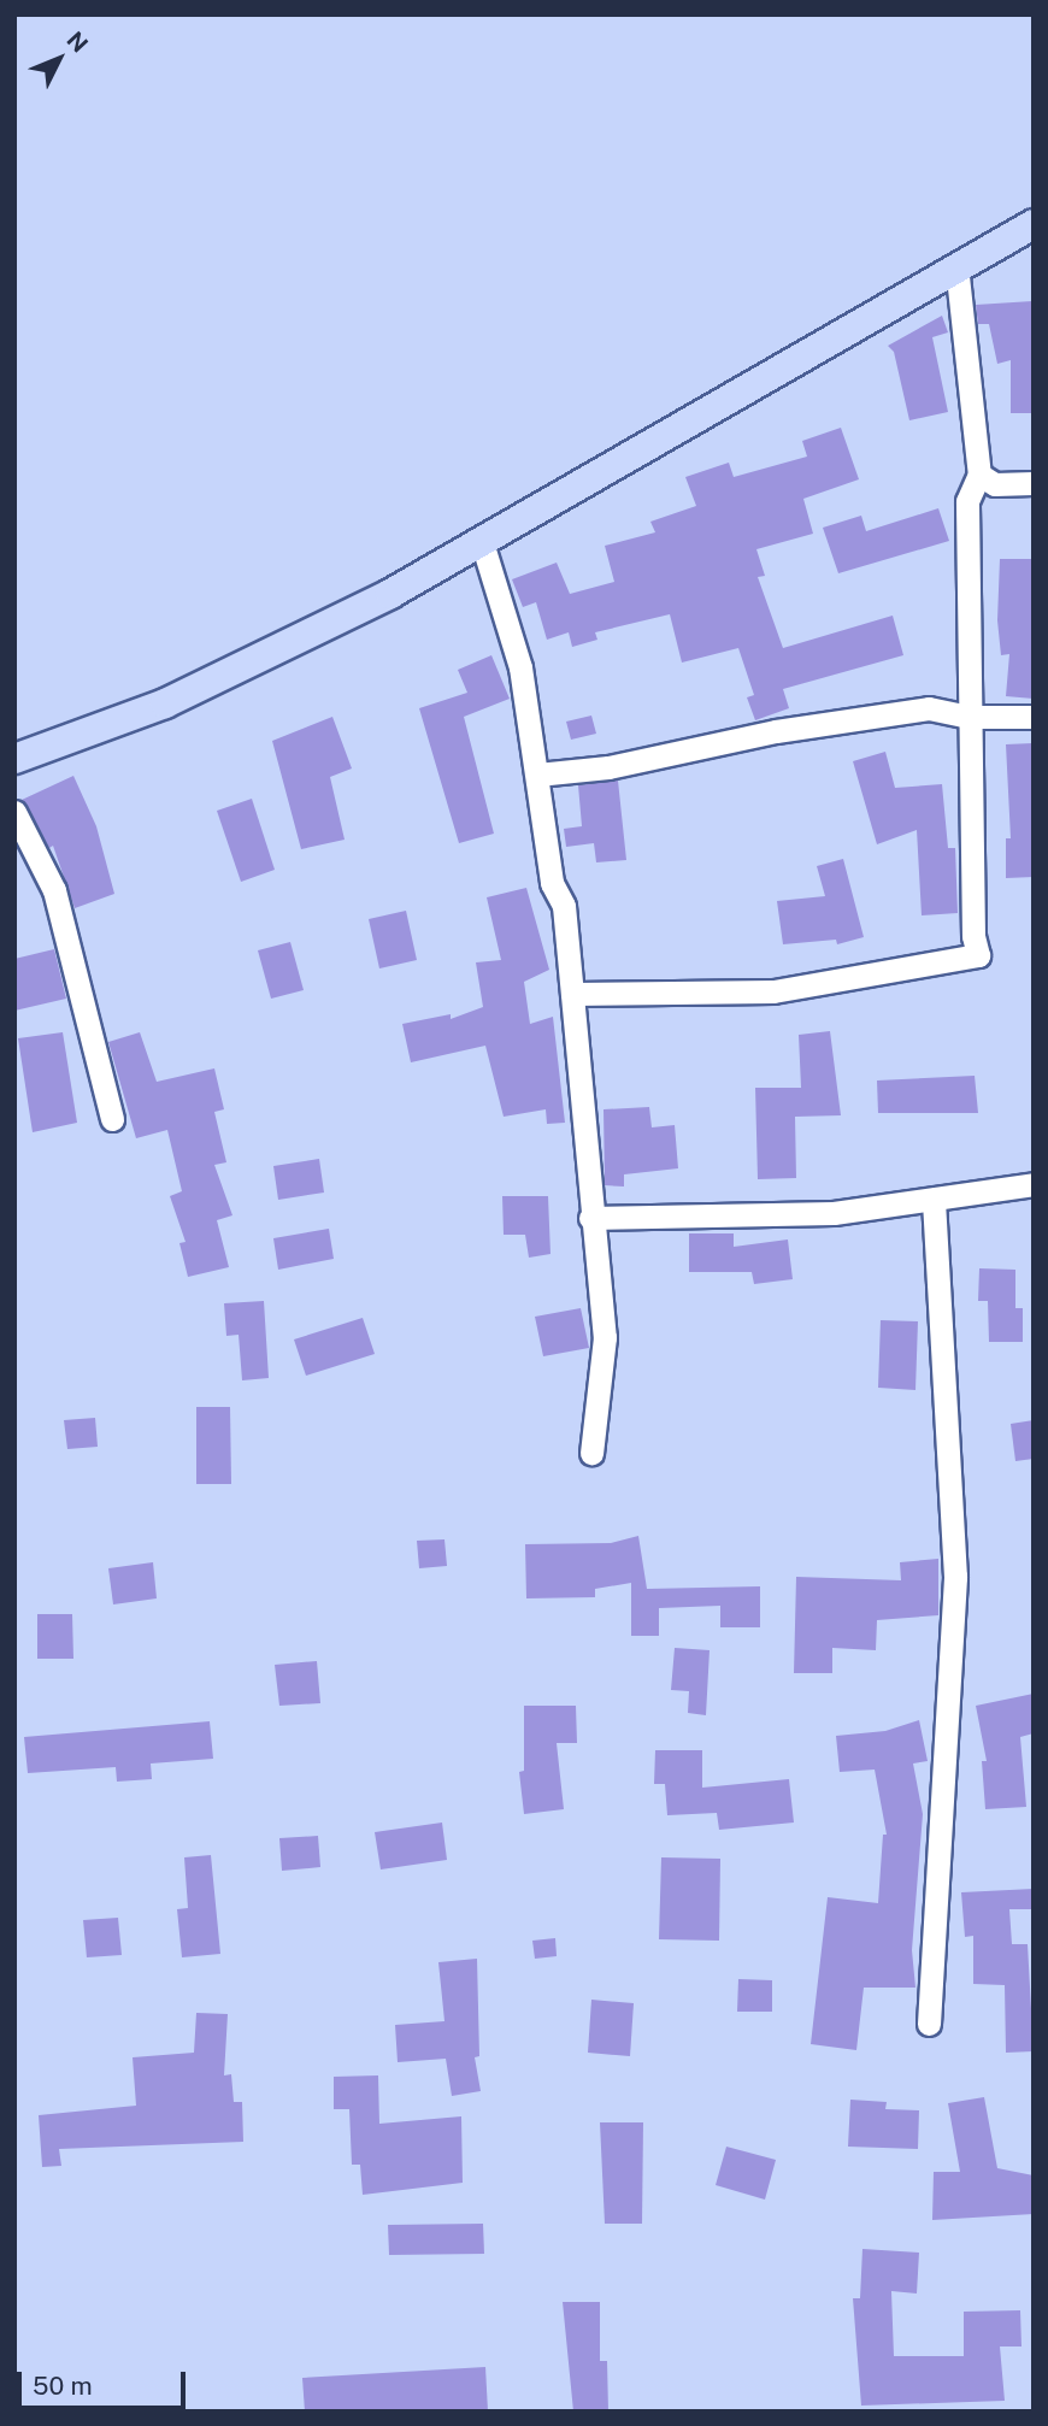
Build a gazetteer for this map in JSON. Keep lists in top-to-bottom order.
{
  "scale_bar": "50 m",
  "north": "top right"
}
